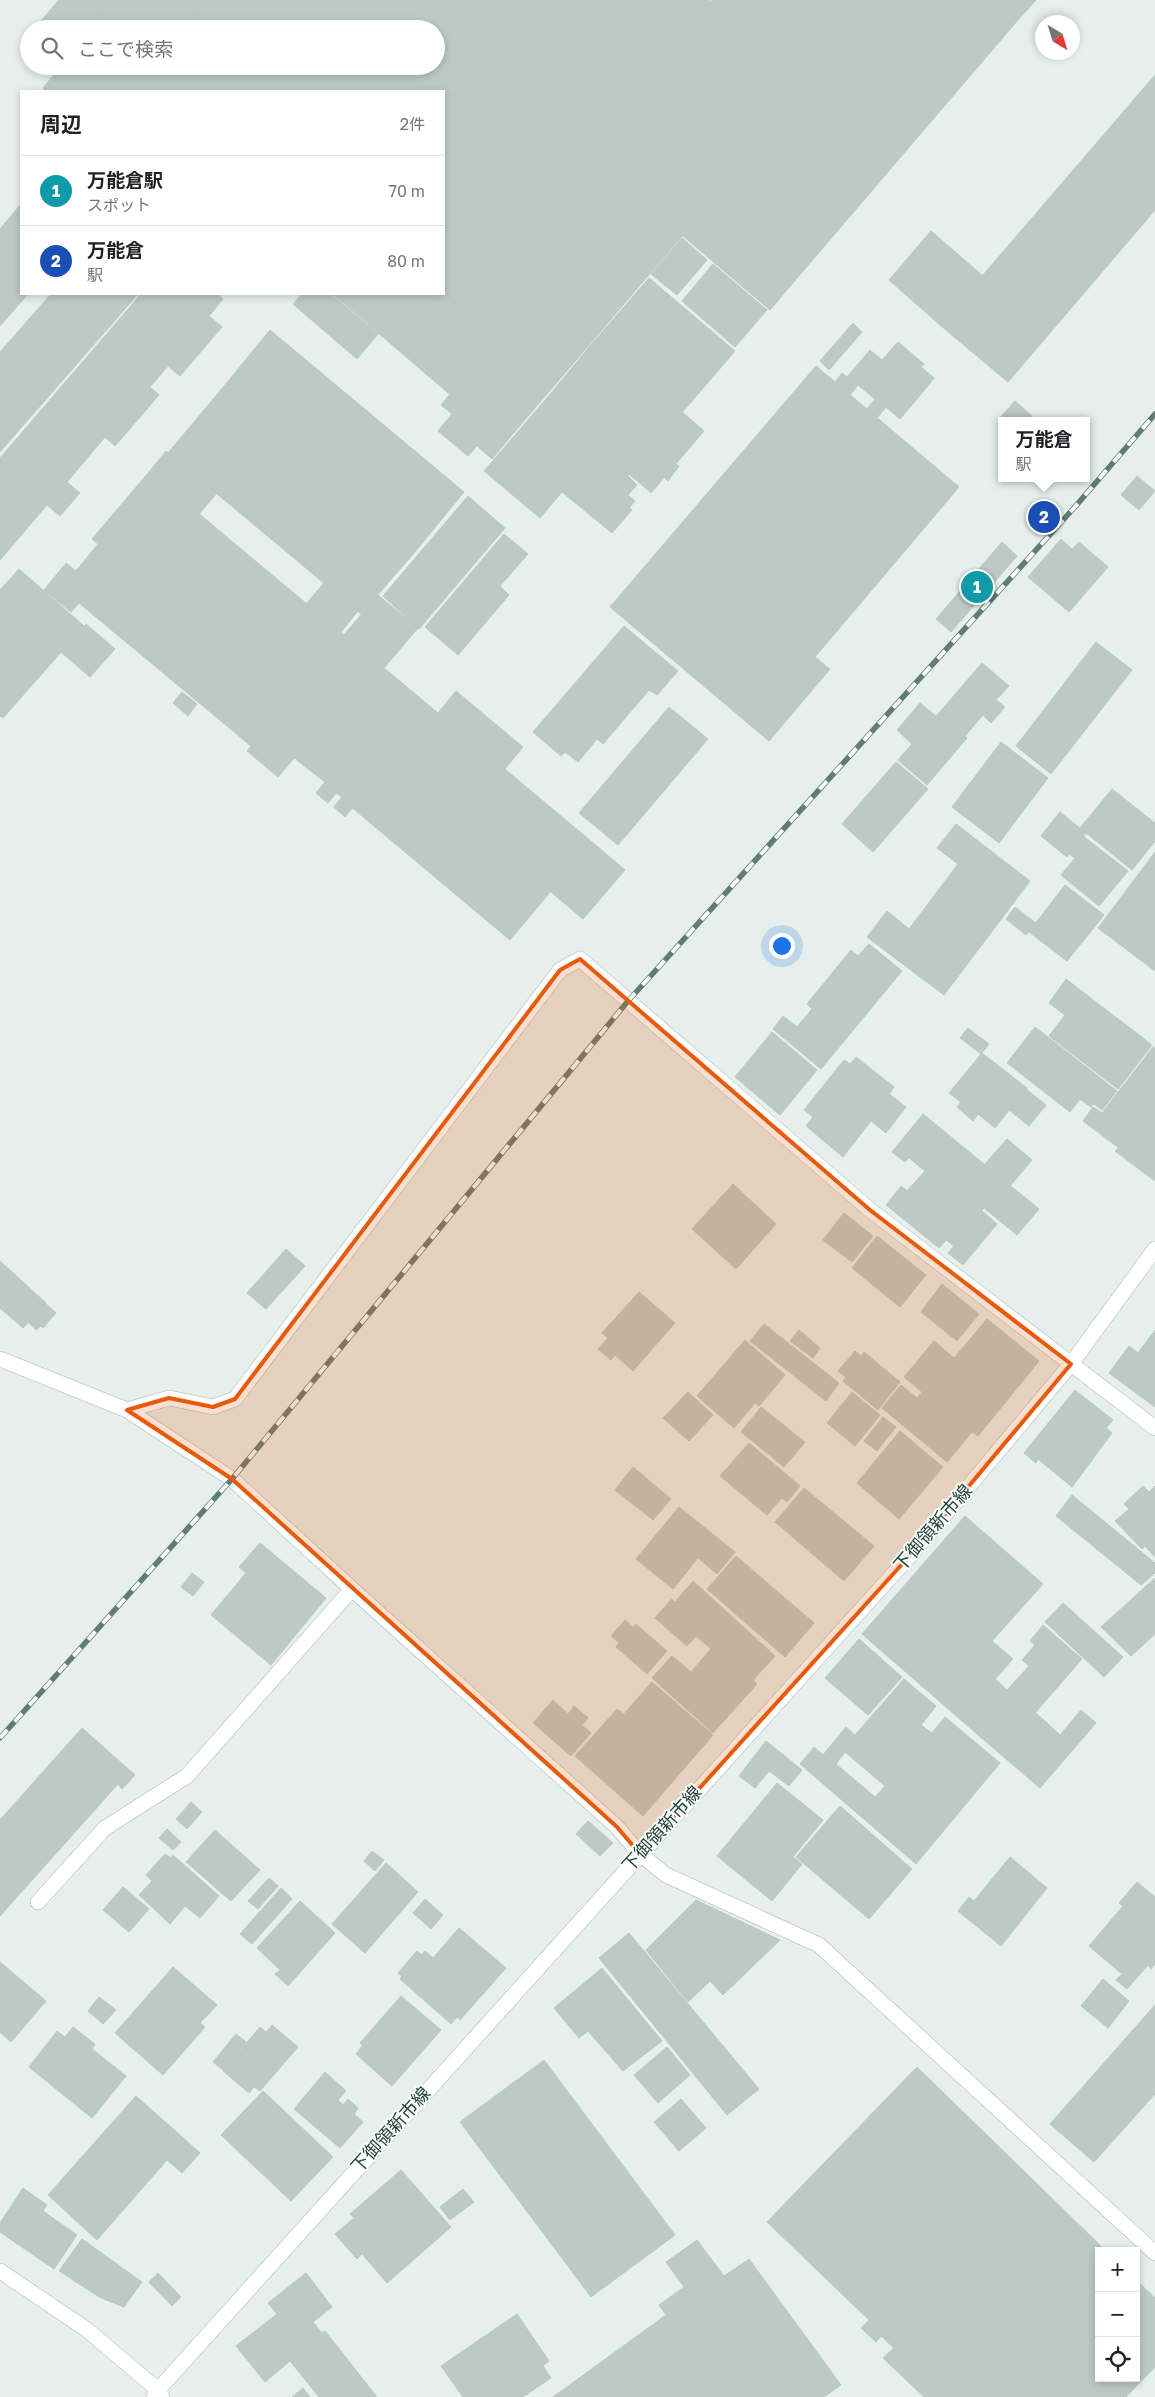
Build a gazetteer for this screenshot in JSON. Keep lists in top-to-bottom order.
{
  "streets": {
    "street": ["下御領新市線"]
  },
  "north": "bottom right",
  "page": {
    "search": "ここで検索",
    "heading": ["周辺", "2件"],
    "list": [
      {
        "mark": "1",
        "name": "万能倉駅",
        "note": "スポット",
        "value": "70 m"
      },
      {
        "mark": "2",
        "name": "万能倉",
        "note": "駅",
        "value": "80 m"
      }
    ],
    "popup": ["万能倉", "駅"],
    "pins": ["2", "1"],
    "map_buttons": ["+", "−"]
  }
}
